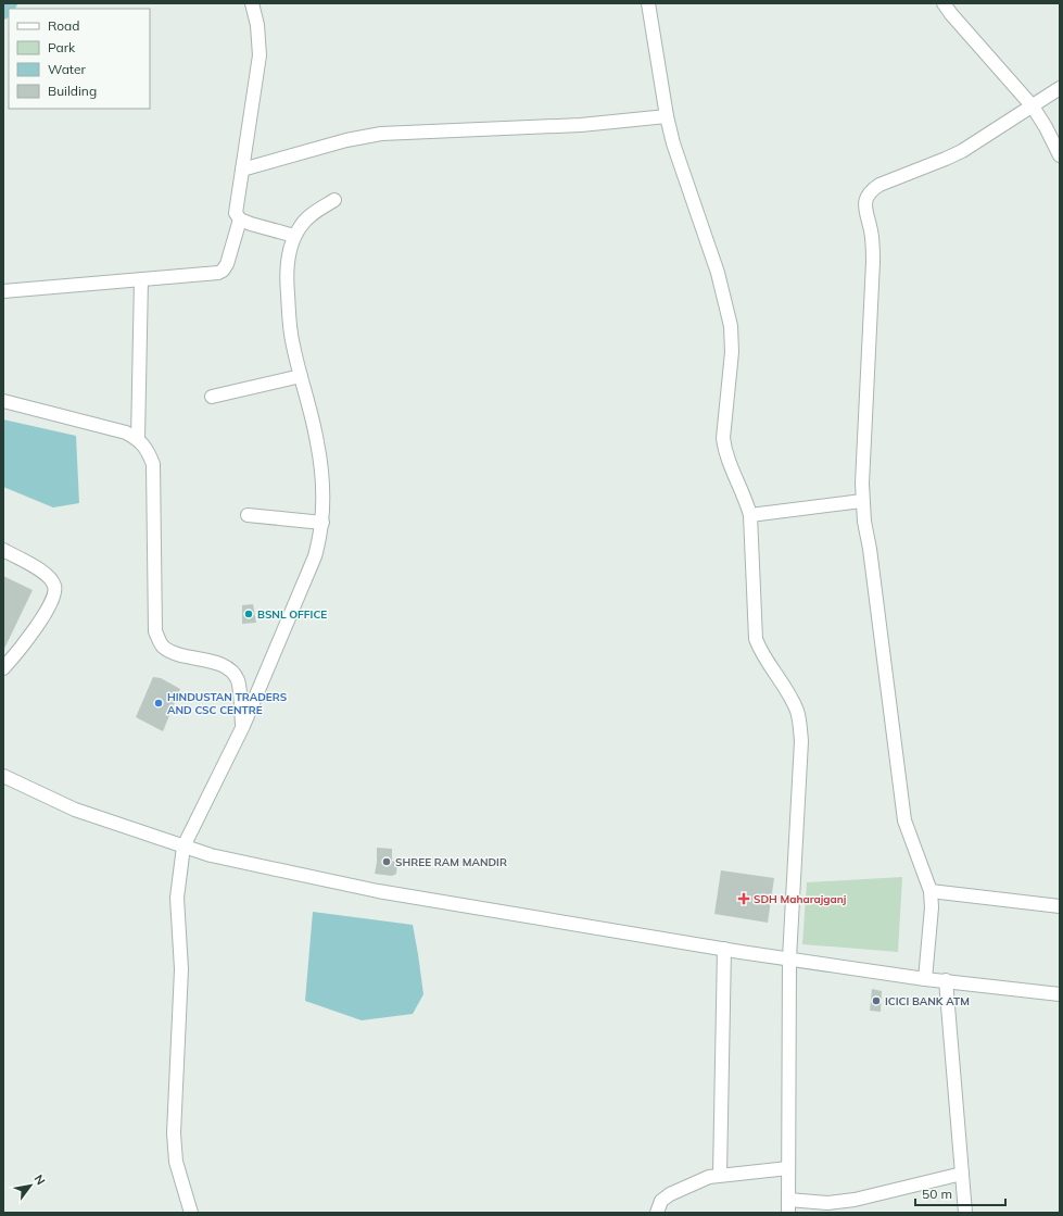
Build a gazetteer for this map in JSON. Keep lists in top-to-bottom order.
{
  "places": {
    "other": [
      "BSNL OFFICE",
      "HINDUSTAN TRADERS AND CSC CENTRE",
      "SHREE RAM MANDIR",
      "ICICI BANK ATM"
    ],
    "health": ["SDH Maharajganj"]
  },
  "legend": [
    "Road",
    "Park",
    "Water",
    "Building"
  ],
  "scale_bar": "50 m",
  "north": "top right"
}
